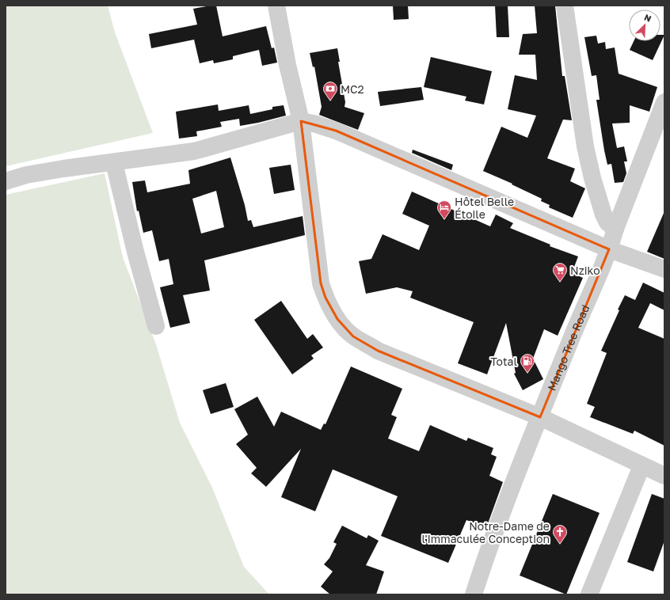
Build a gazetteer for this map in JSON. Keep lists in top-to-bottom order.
{
  "streets": {
    "street": ["Mango Tree Road"]
  },
  "places": {
    "bank": ["MC2"],
    "hotel": ["Hôtel Belle Étoile"],
    "supermarket": ["Nziko"],
    "fuel station": ["Total"],
    "church": ["Notre-Dame de l'Immaculée Conception"]
  },
  "north": "top right"
}
